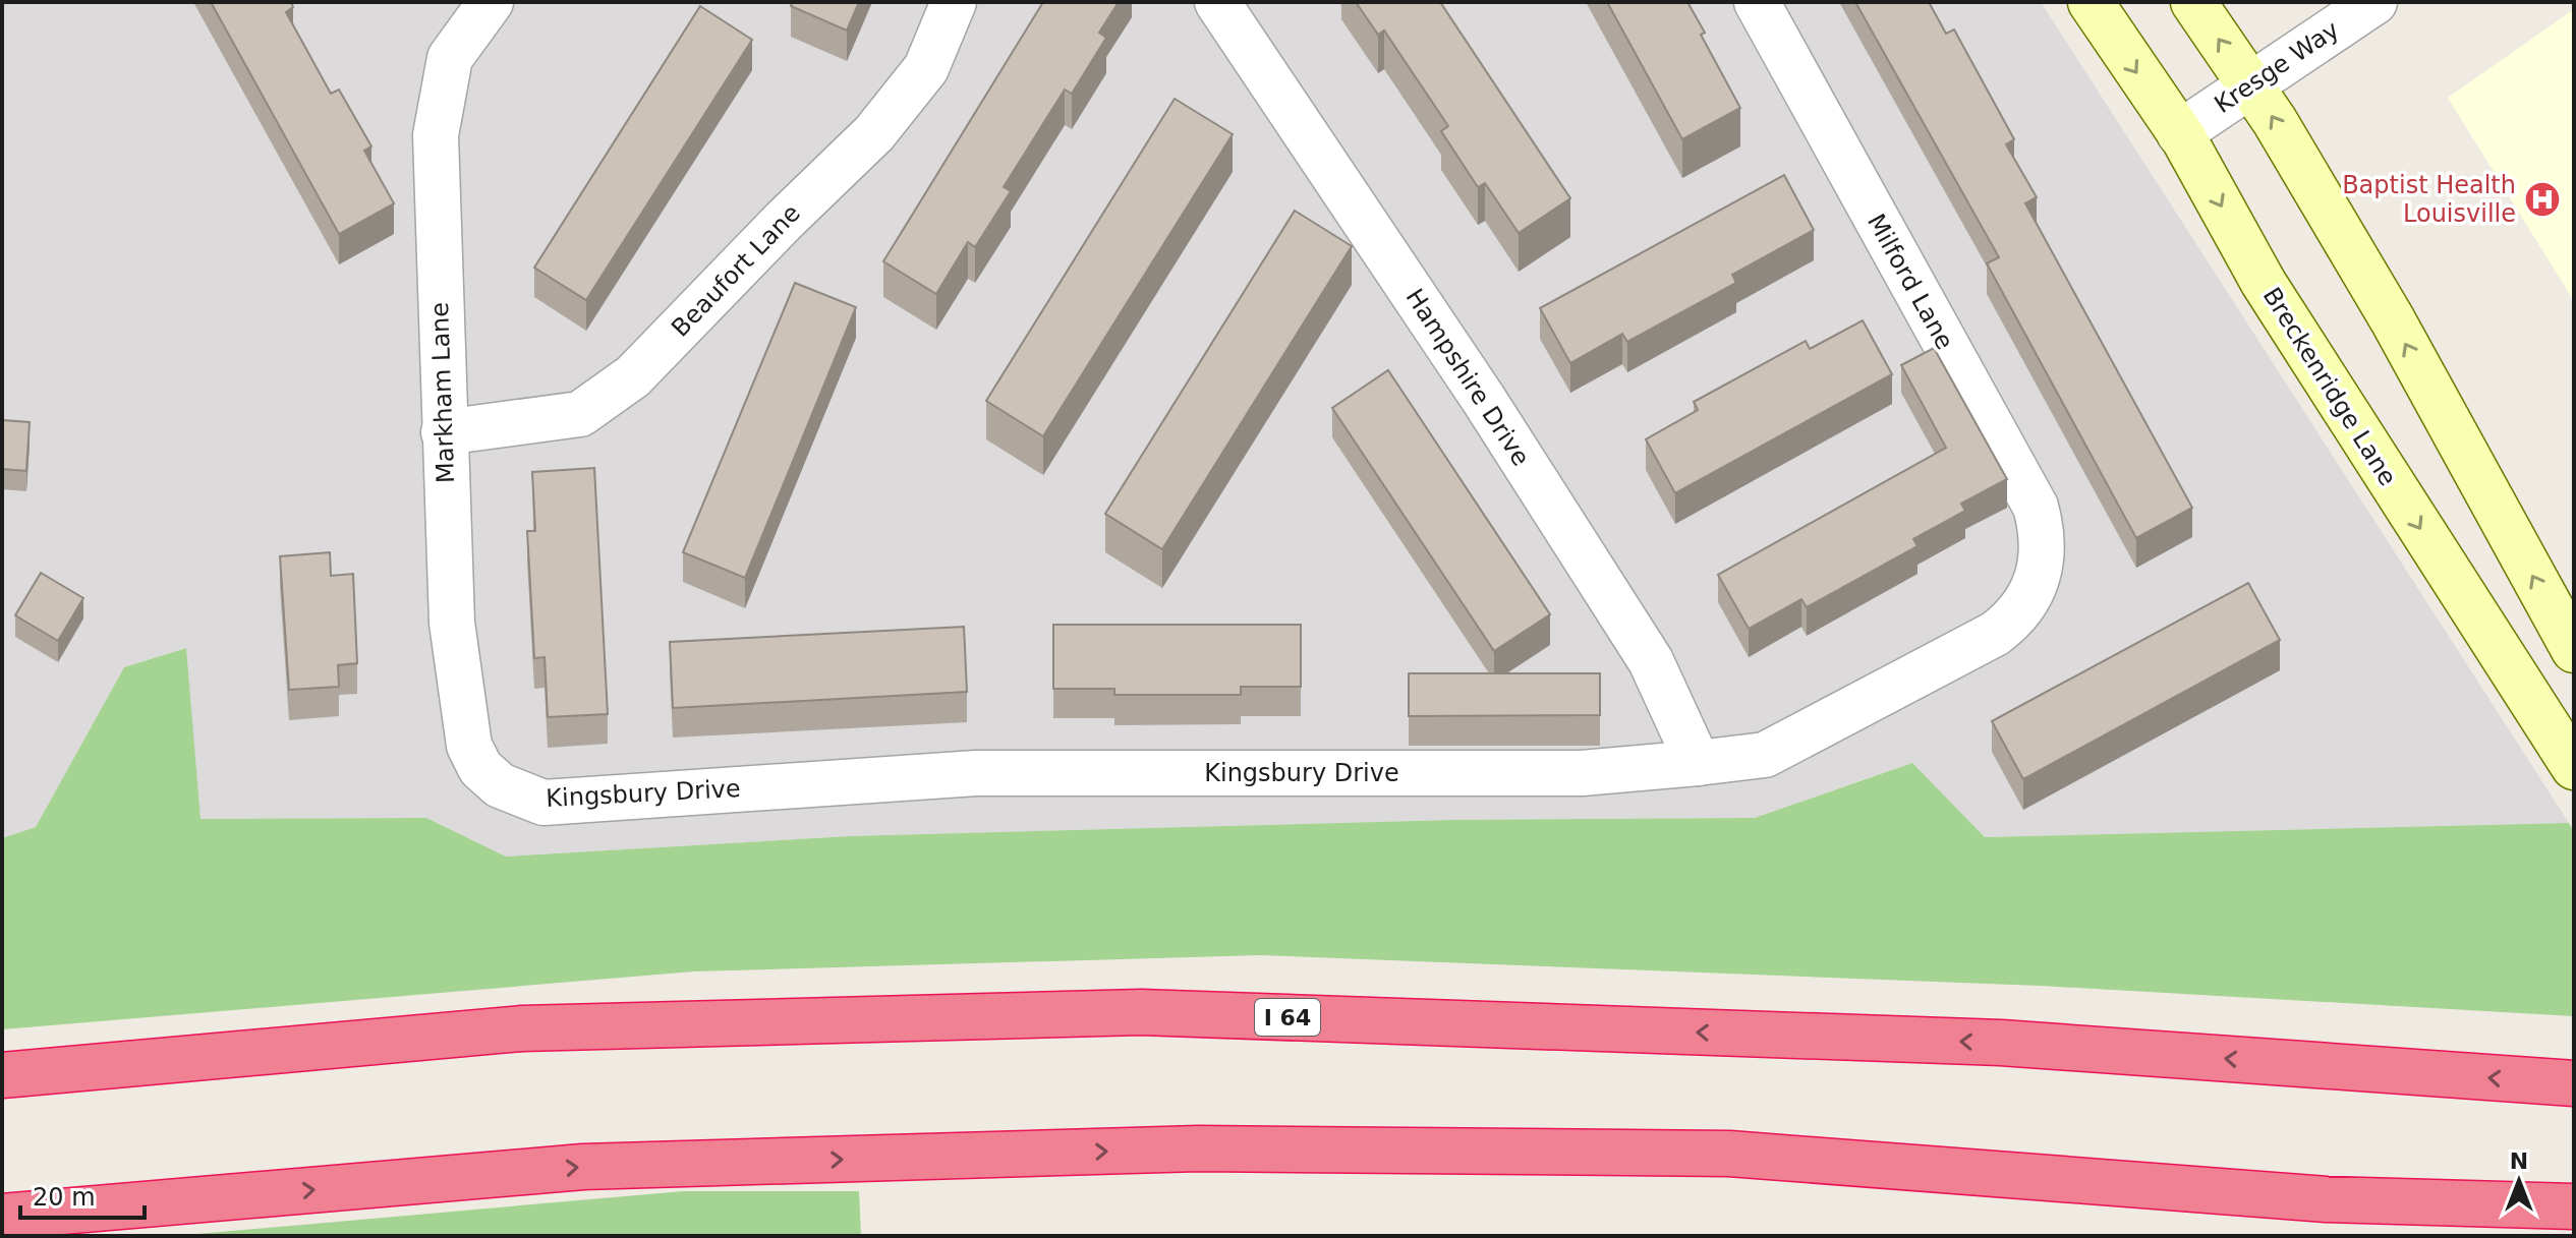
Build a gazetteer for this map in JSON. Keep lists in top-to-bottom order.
{
  "streets": {
    "highway": ["I 64"],
    "main road": ["Breckenridge Lane"],
    "street": [
      "Kresge Way",
      "Beaufort Lane",
      "Milford Lane",
      "Hampshire Drive",
      "Markham Lane",
      "Kingsbury Drive"
    ]
  },
  "crossings": [
    ["Kresge Way", "Breckenridge Lane"],
    ["Beaufort Lane", "Markham Lane"],
    ["Milford Lane", "Kingsbury Drive"],
    ["Hampshire Drive", "Kingsbury Drive"],
    ["Markham Lane", "Kingsbury Drive"]
  ],
  "places": {
    "hospital": ["Baptist Health Louisville"]
  },
  "scale_bar": "20 m",
  "north": "top"
}
